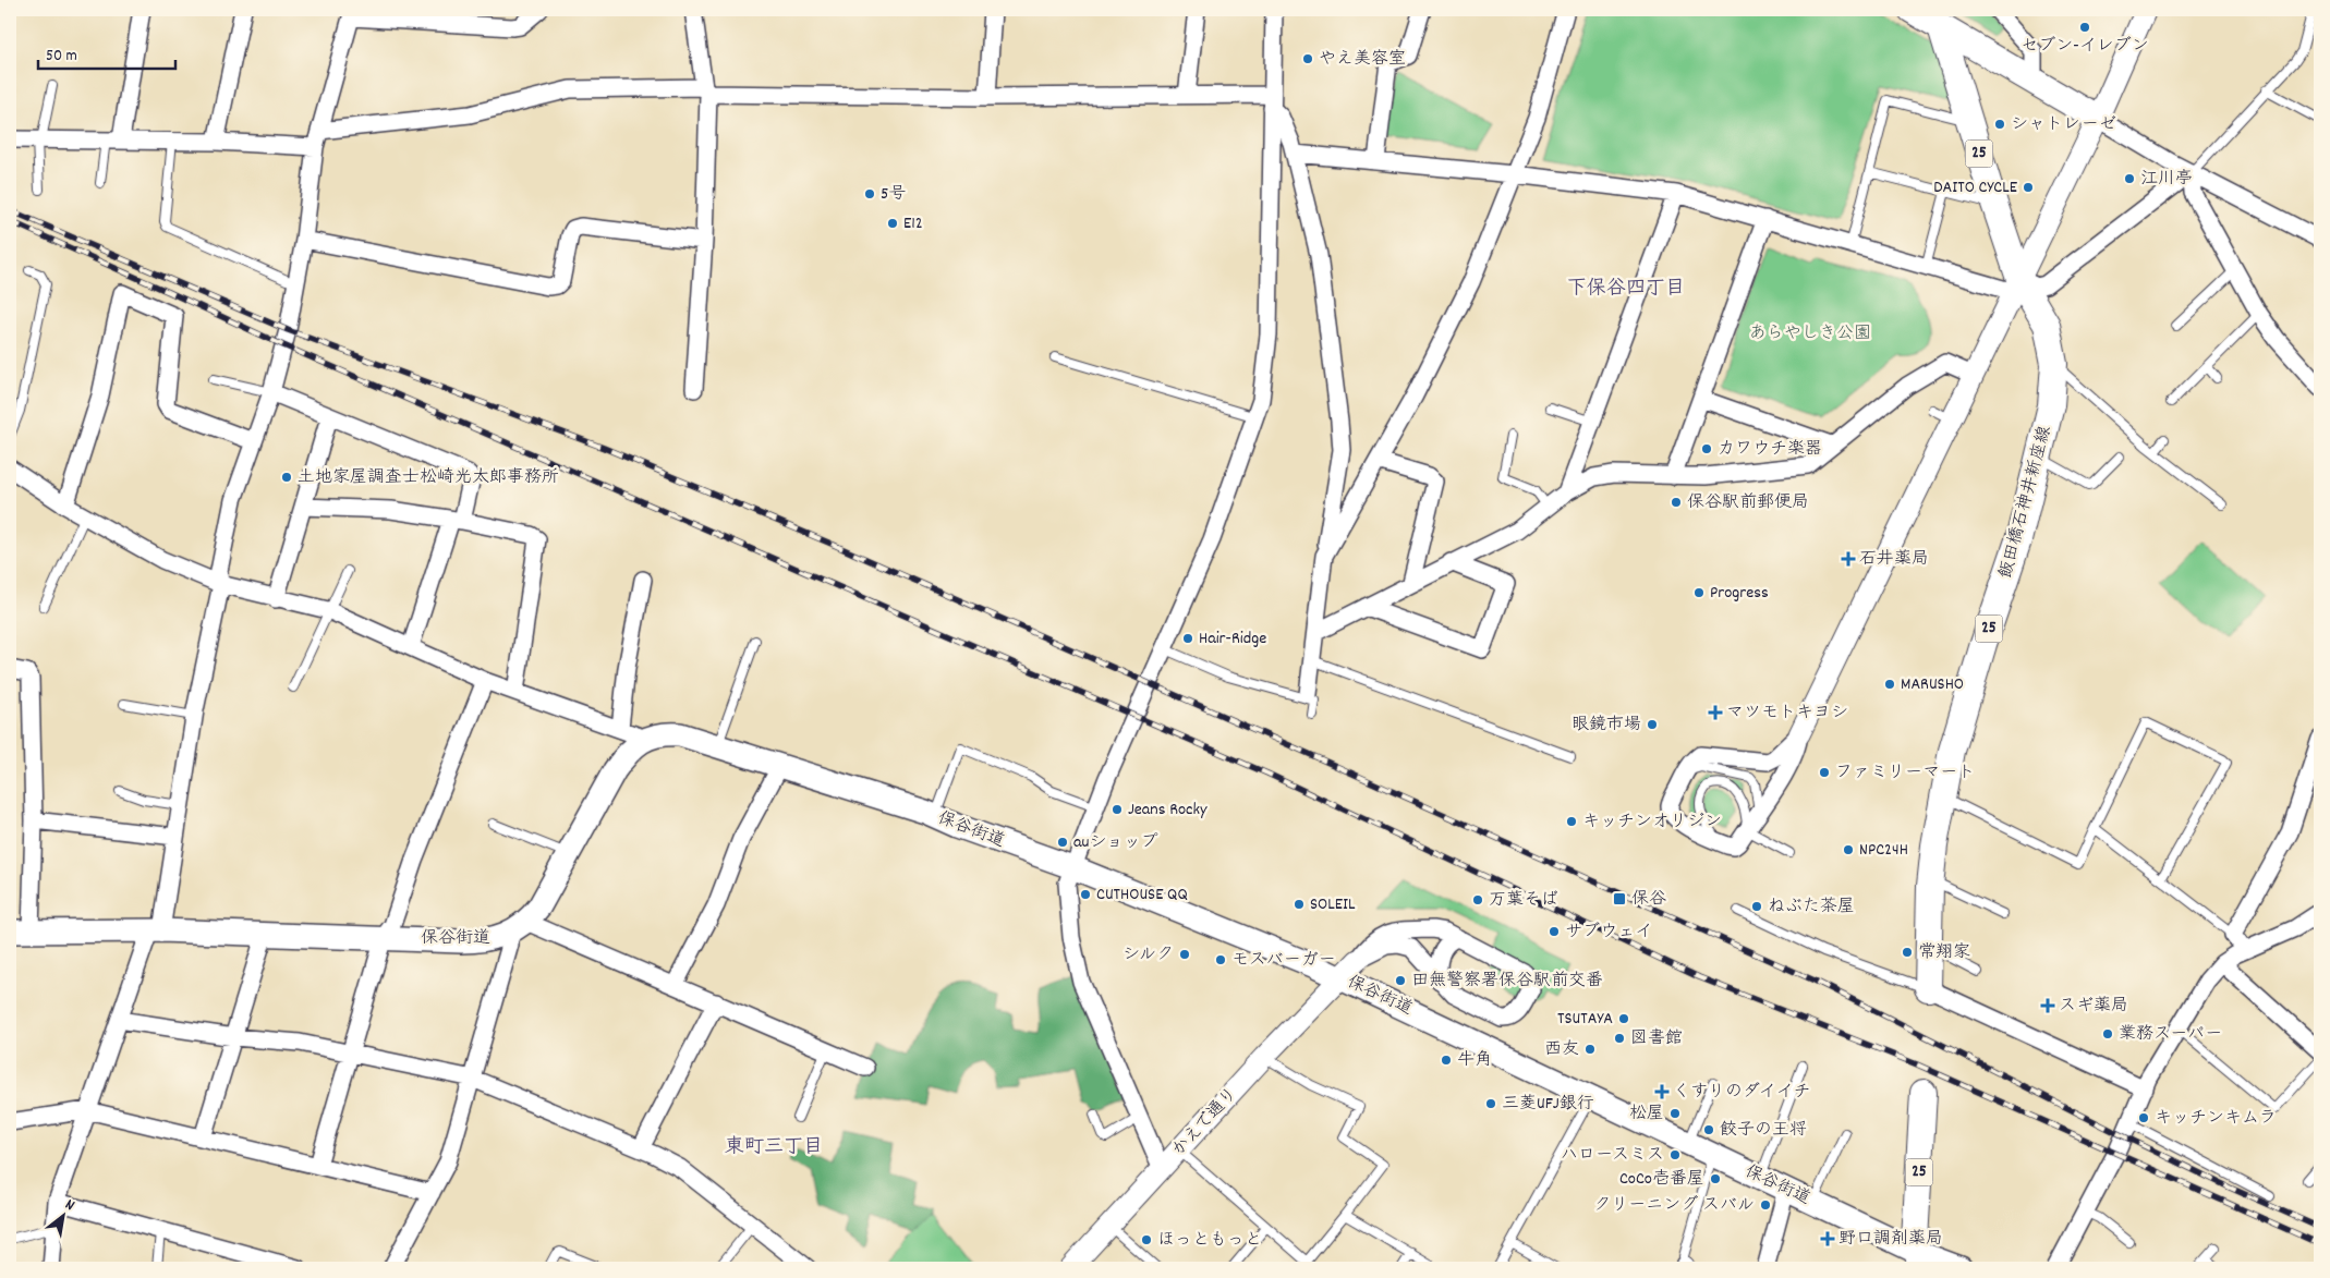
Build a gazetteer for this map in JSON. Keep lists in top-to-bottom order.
{
  "streets": {
    "main road": ["25", "飯田橋石神井新座線", "保谷街道"],
    "street": ["かえで通り"]
  },
  "crossings": [
    ["25", "保谷街道"],
    ["保谷街道", "かえで通り"]
  ],
  "districts": ["下保谷四丁目", "東町三丁目"],
  "parks": ["あらやしき公園"],
  "places": {
    "other": [
      "セブン-イレブン",
      "やえ美容室",
      "シャトレーゼ",
      "江川亭",
      "DAITO CYCLE",
      "5号",
      "E12",
      "カワウチ楽器",
      "土地家屋調査士松崎光太郎事務所",
      "保谷駅前郵便局",
      "Progress",
      "Hair-Ridge",
      "MARUSHO",
      "眼鏡市場",
      "ファミリーマート",
      "Jeans Rocky",
      "キッチンオリジン",
      "auショップ",
      "NPC24H",
      "CUTHOUSE QQ",
      "万葉そば",
      "SOLEIL",
      "ねぶた茶屋",
      "サブウェイ",
      "常翔家",
      "シルク",
      "モスバーガー",
      "田無警察署保谷駅前交番",
      "TSUTAYA",
      "業務スーパー",
      "図書館",
      "西友",
      "牛角",
      "三菱UFJ銀行",
      "松屋",
      "キッチンキムラ",
      "餃子の王将",
      "ハロースミス",
      "CoCo壱番屋",
      "クリーニング スバル",
      "ほっともっと"
    ],
    "health": [
      "石井薬局",
      "マツモトキヨシ",
      "スギ薬局",
      "くすりのダイイチ",
      "野口調剤薬局"
    ],
    "transit": ["保谷"]
  },
  "scale_bar": "50 m",
  "north": "top right"
}
